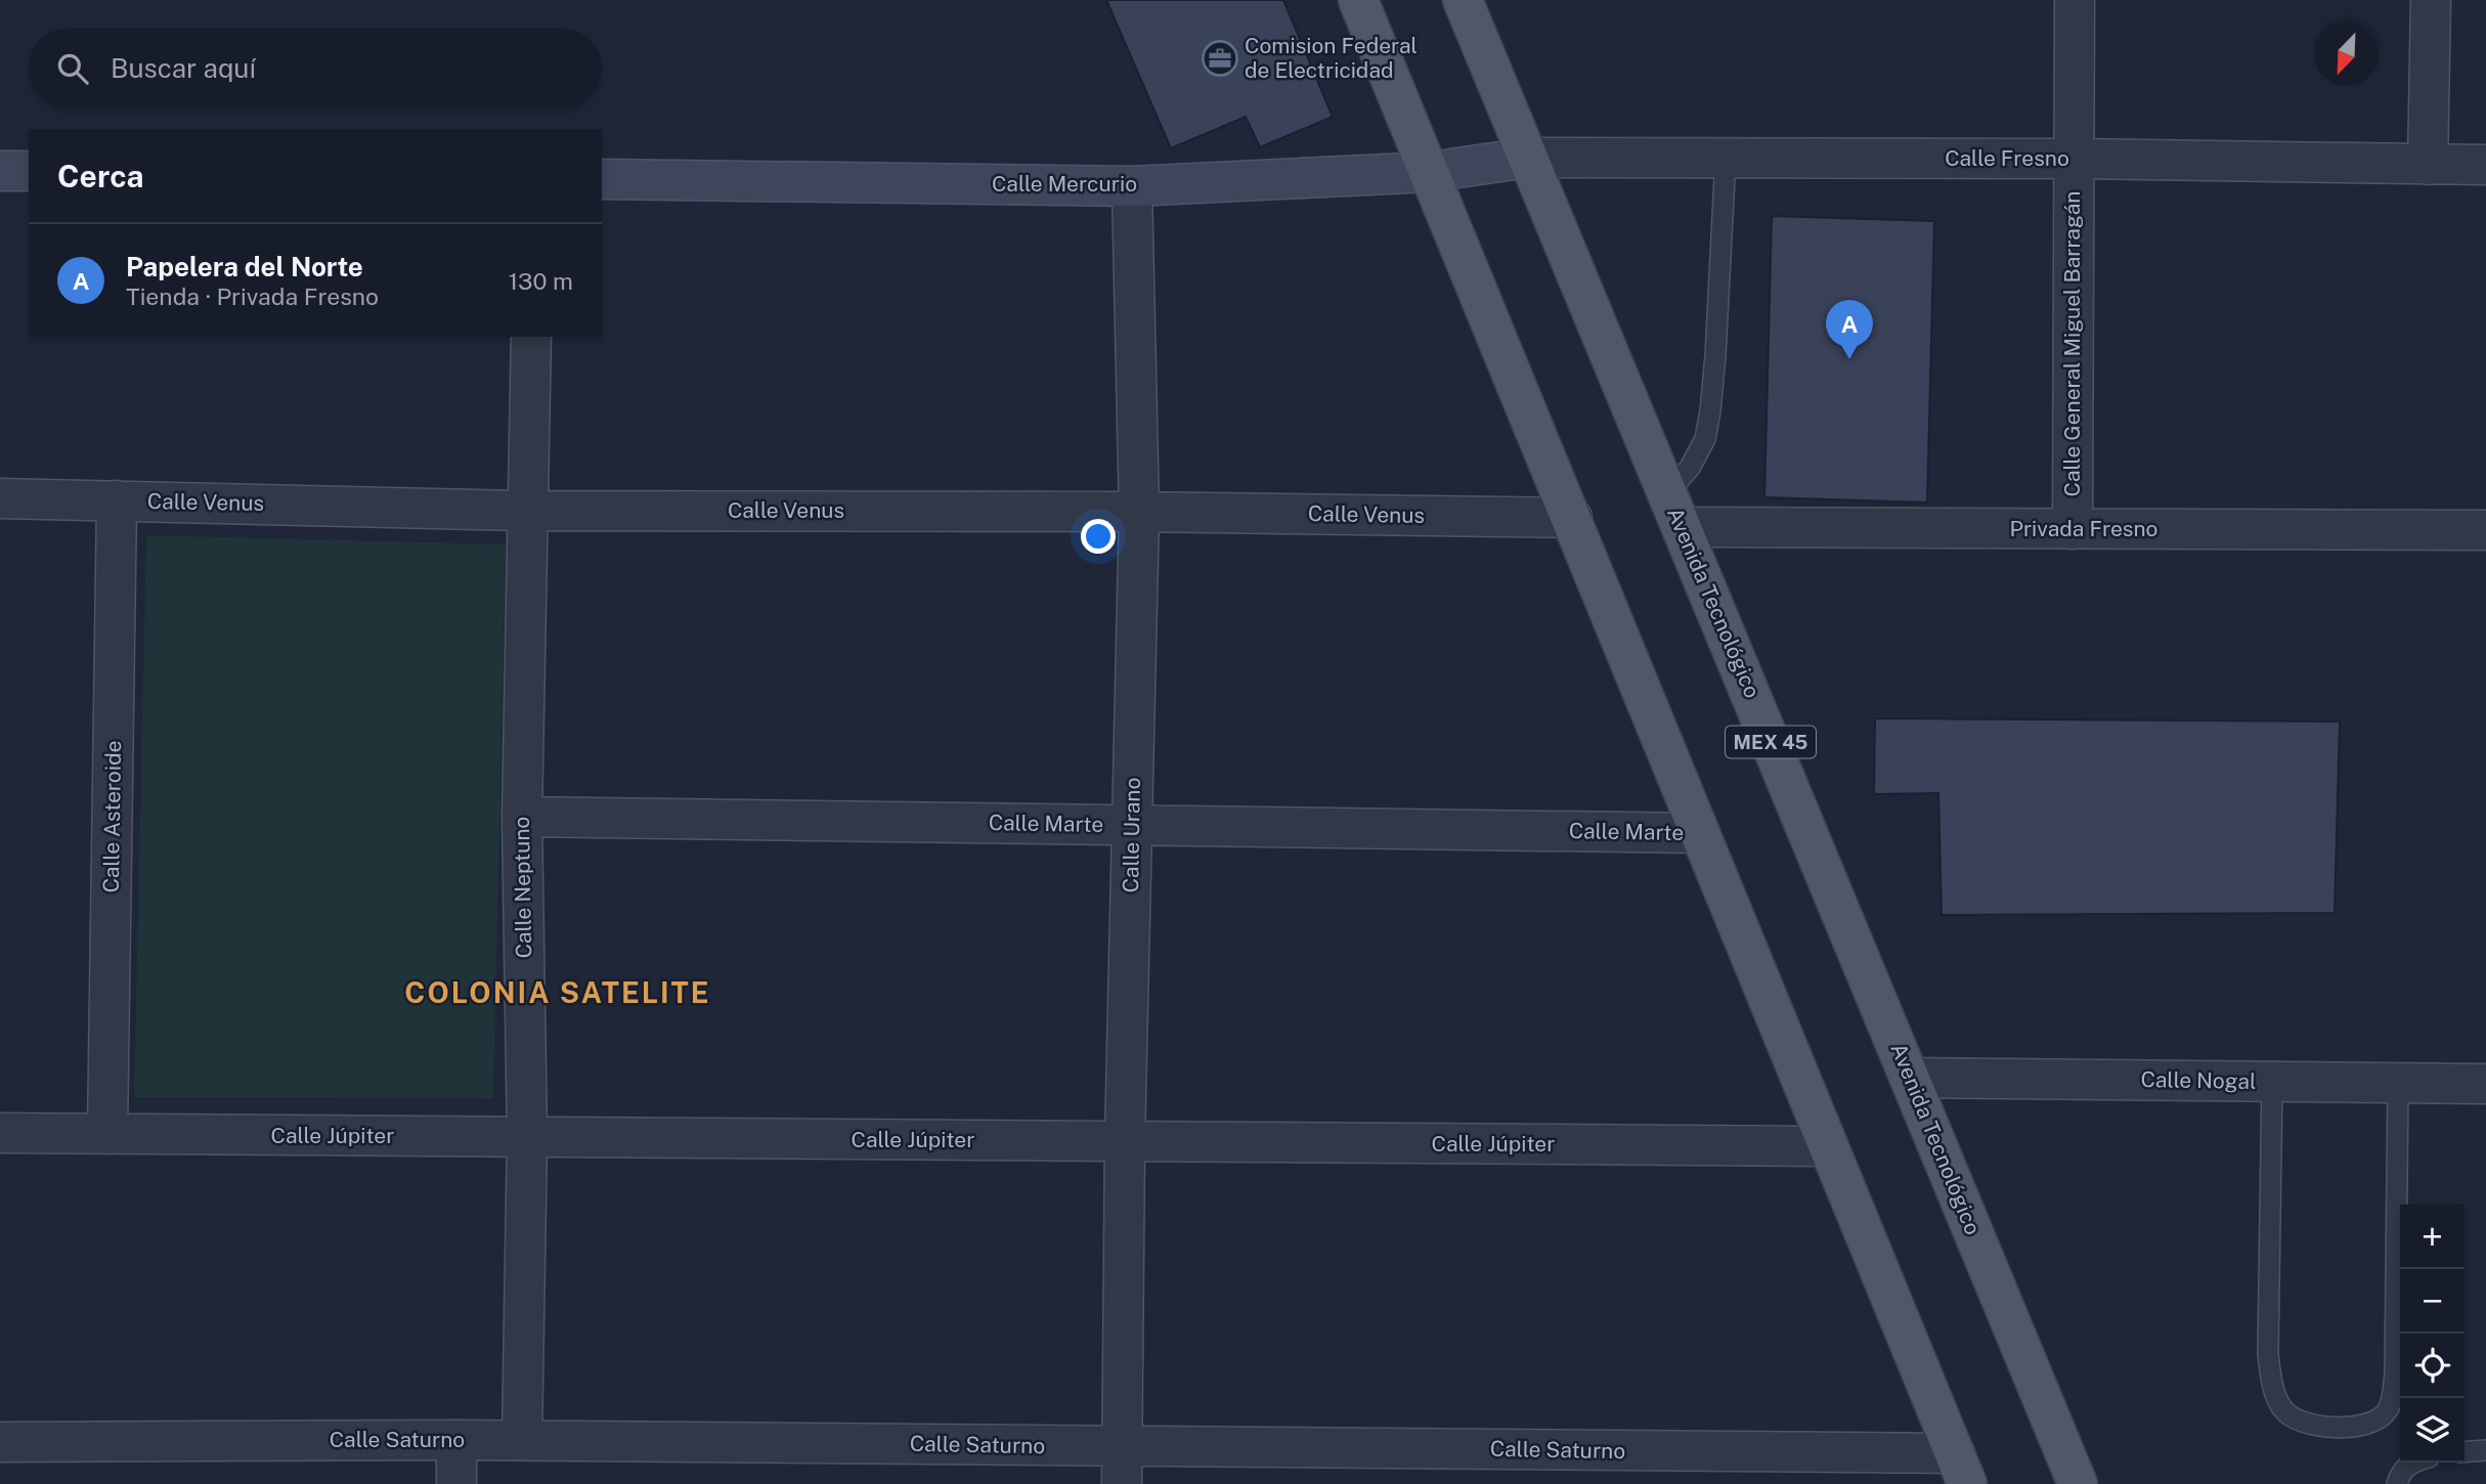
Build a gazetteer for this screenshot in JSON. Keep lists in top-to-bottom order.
{
  "streets": {
    "main road": ["Calle Mercurio", "Avenida Tecnológico", "MEX 45"],
    "street": [
      "Calle Fresno",
      "Calle General Miguel Barragán",
      "Calle Venus",
      "Privada Fresno",
      "Calle Asteroide",
      "Calle Marte",
      "Calle Urano",
      "Calle Neptuno",
      "Calle Nogal",
      "Calle Júpiter",
      "Calle Saturno"
    ]
  },
  "crossings": [
    ["Calle Fresno", "Calle Mercurio"],
    ["Calle Fresno", "Calle General Miguel Barragán"],
    ["Calle Fresno", "Avenida Tecnológico"],
    ["Calle Mercurio", "Avenida Tecnológico"],
    ["Calle Mercurio", "Calle Urano"],
    ["Calle General Miguel Barragán", "Privada Fresno"],
    ["Calle Venus", "Calle Asteroide"],
    ["Calle Venus", "Calle Urano"],
    ["Calle Venus", "Calle Neptuno"],
    ["Privada Fresno", "Avenida Tecnológico"],
    ["Avenida Tecnológico", "Calle Nogal"],
    ["Calle Asteroide", "Calle Júpiter"],
    ["Calle Marte", "Calle Urano"],
    ["Calle Marte", "Calle Neptuno"],
    ["Calle Urano", "Calle Júpiter"],
    ["Calle Urano", "Calle Saturno"],
    ["Calle Neptuno", "Calle Júpiter"],
    ["Calle Neptuno", "Calle Saturno"]
  ],
  "districts": ["COLONIA SATELITE"],
  "places": {
    "office": ["Comision Federal de Electricidad"]
  },
  "north": "bottom left",
  "page": {
    "search": "Buscar aquí",
    "heading": "Cerca",
    "list": [
      {
        "mark": "A",
        "name": "Papelera del Norte",
        "note": "Tienda · Privada Fresno",
        "value": "130 m"
      }
    ],
    "pins": "A",
    "map_buttons": ["+", "−"]
  }
}
